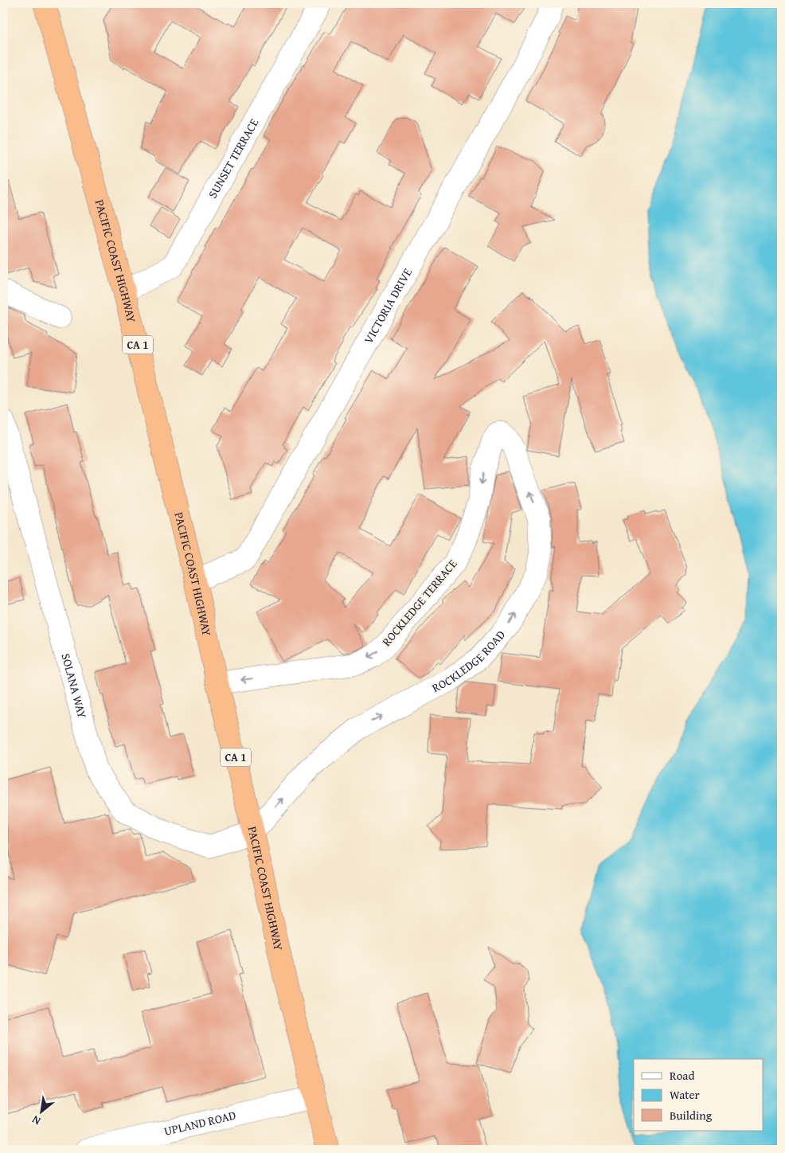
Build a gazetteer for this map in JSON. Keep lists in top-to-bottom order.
{
  "streets": {
    "highway": ["PACIFIC COAST HIGHWAY", "CA 1"],
    "street": [
      "SUNSET TERRACE",
      "VICTORIA DRIVE",
      "ROCKLEDGE TERRACE",
      "ROCKLEDGE ROAD",
      "SOLANA WAY",
      "UPLAND ROAD"
    ]
  },
  "crossings": [
    ["SUNSET TERRACE", "PACIFIC COAST HIGHWAY"],
    ["PACIFIC COAST HIGHWAY", "VICTORIA DRIVE"],
    ["PACIFIC COAST HIGHWAY", "ROCKLEDGE TERRACE"],
    ["PACIFIC COAST HIGHWAY", "ROCKLEDGE ROAD"],
    ["PACIFIC COAST HIGHWAY", "SOLANA WAY"],
    ["PACIFIC COAST HIGHWAY", "UPLAND ROAD"],
    ["ROCKLEDGE TERRACE", "ROCKLEDGE ROAD"],
    ["ROCKLEDGE ROAD", "SOLANA WAY"]
  ],
  "one_way": ["ROCKLEDGE TERRACE", "ROCKLEDGE ROAD"],
  "legend": ["Road", "Water", "Building"],
  "north": "bottom left"
}
